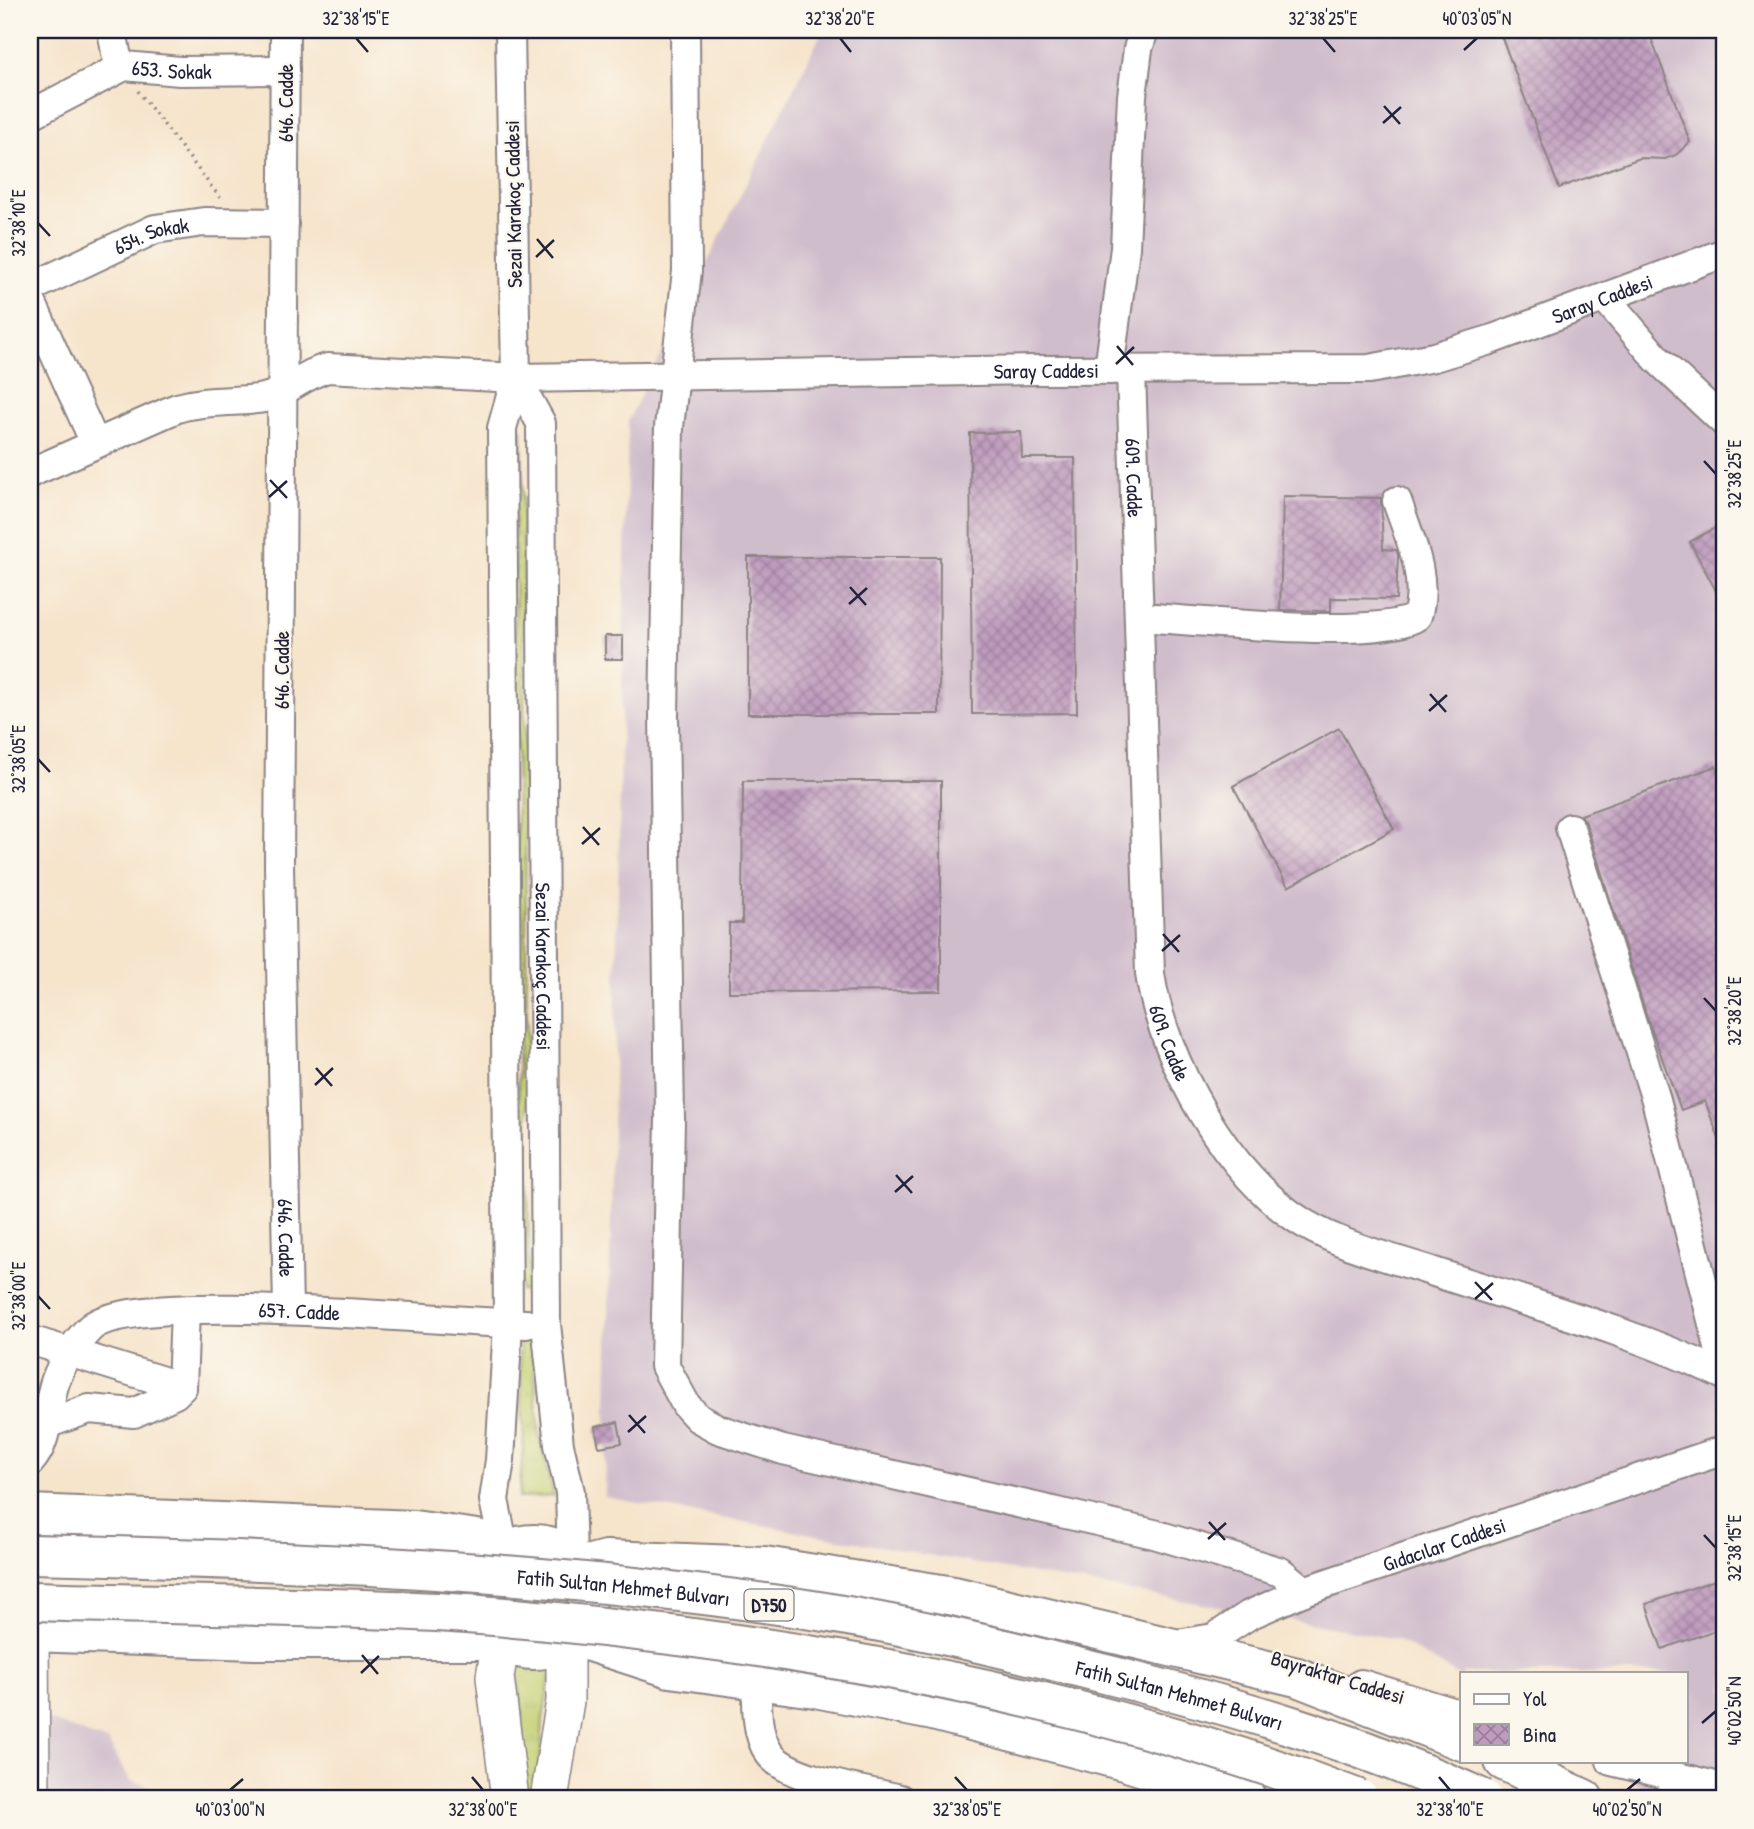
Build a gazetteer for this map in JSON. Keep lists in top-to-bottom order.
{
  "streets": {
    "highway": ["Fatih Sultan Mehmet Bulvarı", "D750"],
    "street": [
      "653. Sokak",
      "646. Cadde",
      "Sezai Karakoç Caddesi",
      "654. Sokak",
      "Saray Caddesi",
      "609. Cadde",
      "657. Cadde",
      "Gıdacılar Caddesi",
      "Bayraktar Caddesi"
    ]
  },
  "crossings": [
    ["653. Sokak", "646. Cadde"],
    ["646. Cadde", "654. Sokak"],
    ["646. Cadde", "Saray Caddesi"],
    ["646. Cadde", "657. Cadde"],
    ["Sezai Karakoç Caddesi", "Saray Caddesi"],
    ["Sezai Karakoç Caddesi", "657. Cadde"],
    ["Saray Caddesi", "609. Cadde"],
    ["Gıdacılar Caddesi", "Bayraktar Caddesi"]
  ],
  "legend": ["Yol", "Bina"],
  "coordinates": [
    "32°38'15\"E",
    "32°38'20\"E",
    "32°38'25\"E",
    "40°03'05\"N",
    "32°38'10\"E",
    "32°38'05\"E",
    "32°38'00\"E",
    "40°02'50\"N",
    "40°03'00\"N"
  ]
}
